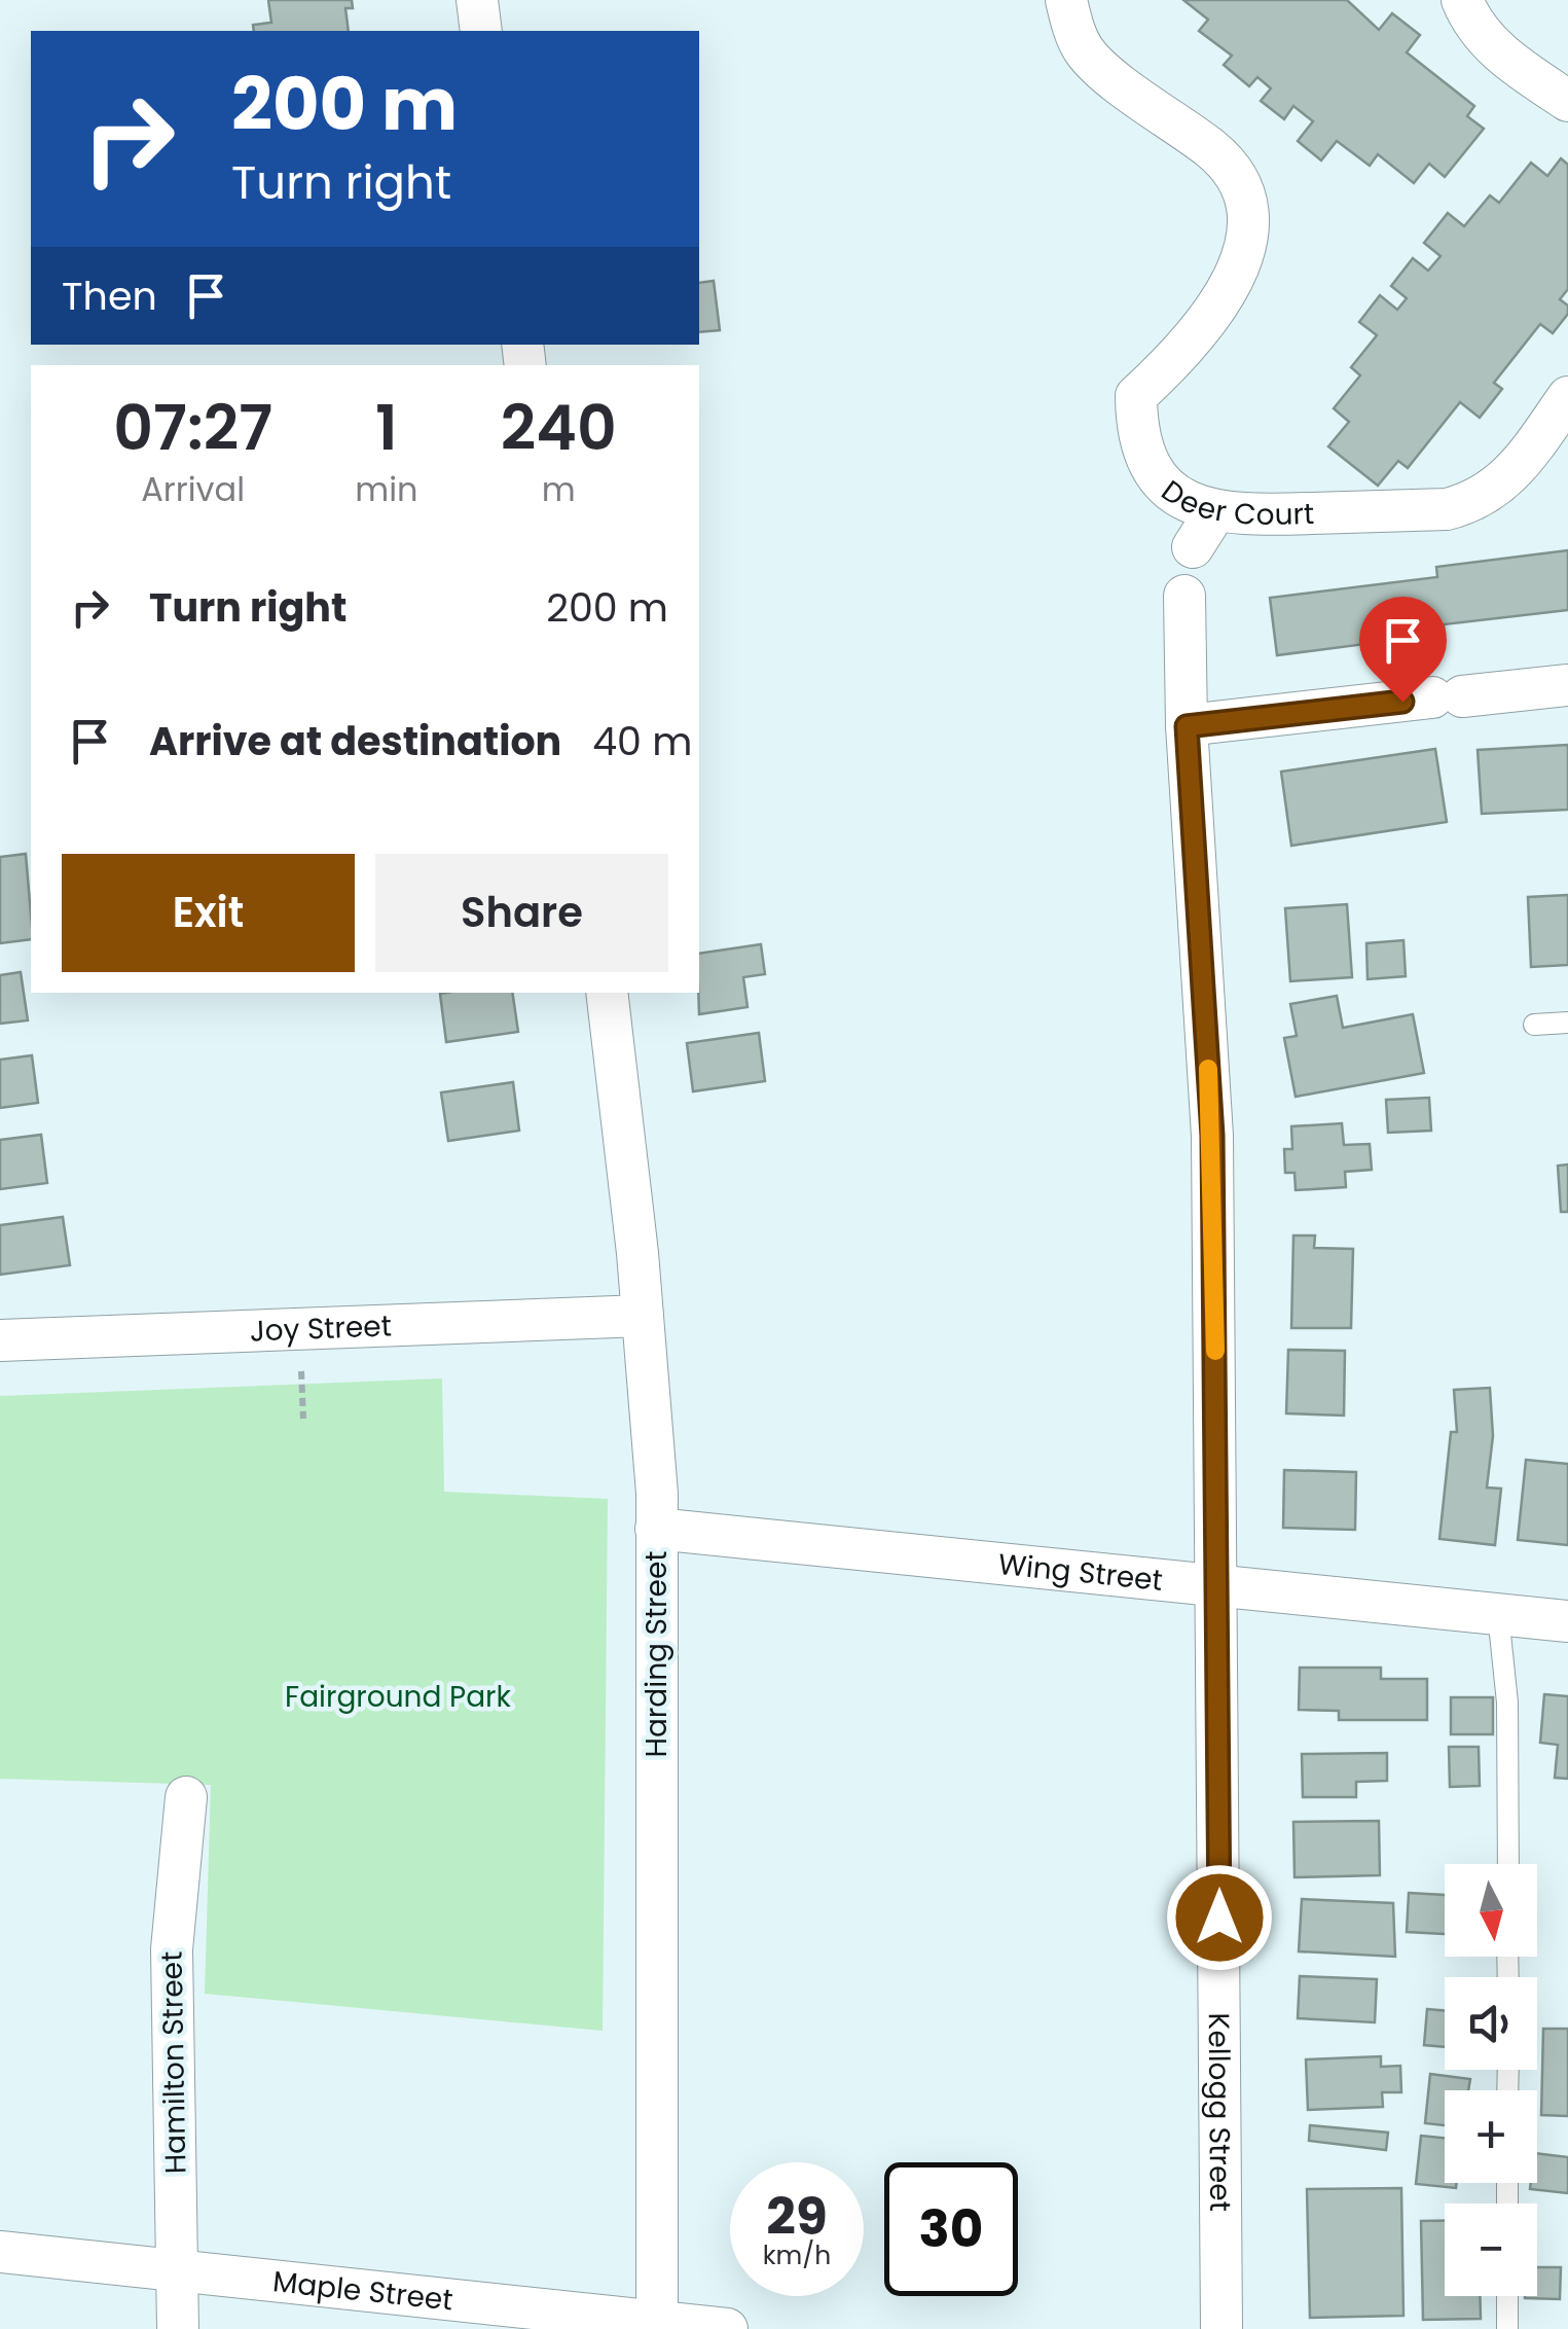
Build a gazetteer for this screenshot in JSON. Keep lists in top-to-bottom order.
{
  "streets": {
    "street": [
      "Deer Court",
      "Joy Street",
      "Wing Street",
      "Harding Street",
      "Hamilton Street",
      "Kellogg Street",
      "Maple Street"
    ]
  },
  "crossings": [
    ["Joy Street", "Harding Street"],
    ["Wing Street", "Harding Street"],
    ["Wing Street", "Kellogg Street"],
    ["Harding Street", "Maple Street"],
    ["Hamilton Street", "Maple Street"]
  ],
  "parks": ["Fairground Park"],
  "north": "bottom",
  "page": {
    "turn": ["200 m", "Turn right"],
    "then": "Then",
    "eta": [
      "07:27",
      "Arrival",
      "1",
      "min",
      "240",
      "m"
    ],
    "list": [
      {
        "name": "Turn right",
        "value": "200 m"
      },
      {
        "name": "Arrive at destination",
        "value": "40 m"
      }
    ],
    "buttons": ["Exit", "Share"],
    "map_buttons": ["+", "−"],
    "speed": "29 km/h",
    "limit": "30"
  }
}
